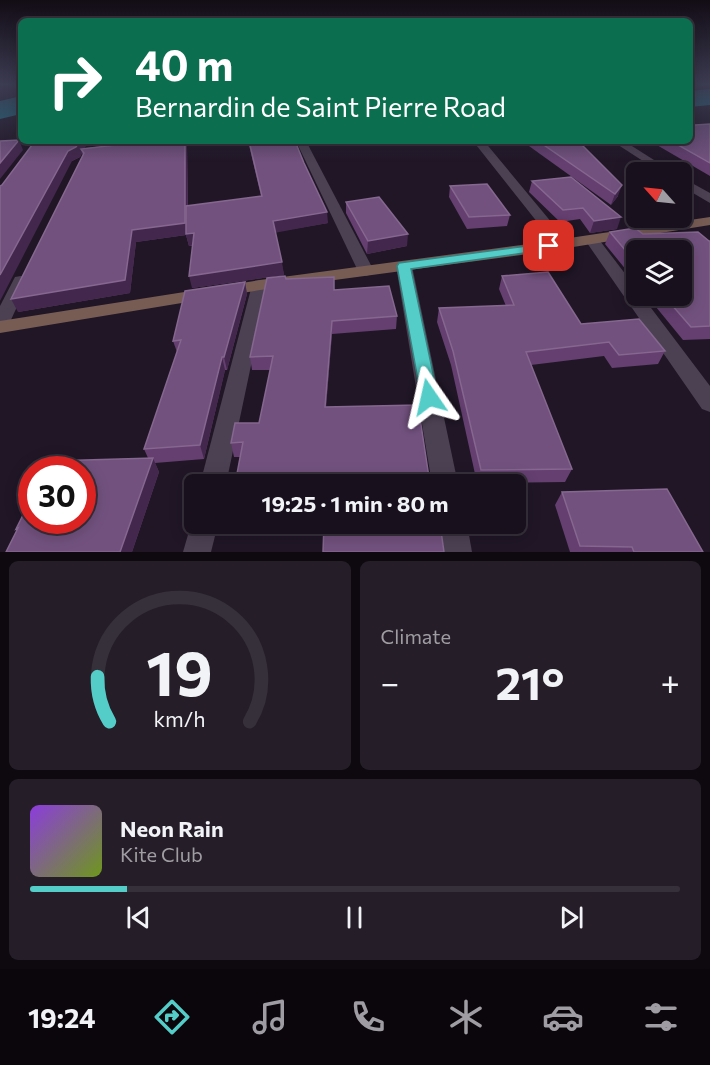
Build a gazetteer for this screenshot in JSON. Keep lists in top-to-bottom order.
{
  "north": "top left",
  "page": {
    "turn": ["40 m", "Bernardin de Saint Pierre Road"],
    "limit": "30",
    "trip": "19:25 · 1 min · 80 m",
    "tile": "Climate",
    "heat": ["−", "21°", "+"],
    "song": ["Neon Rain", "Kite Club"],
    "tabs": "19:24",
    "gauge": ["19", "km/h"]
  }
}
